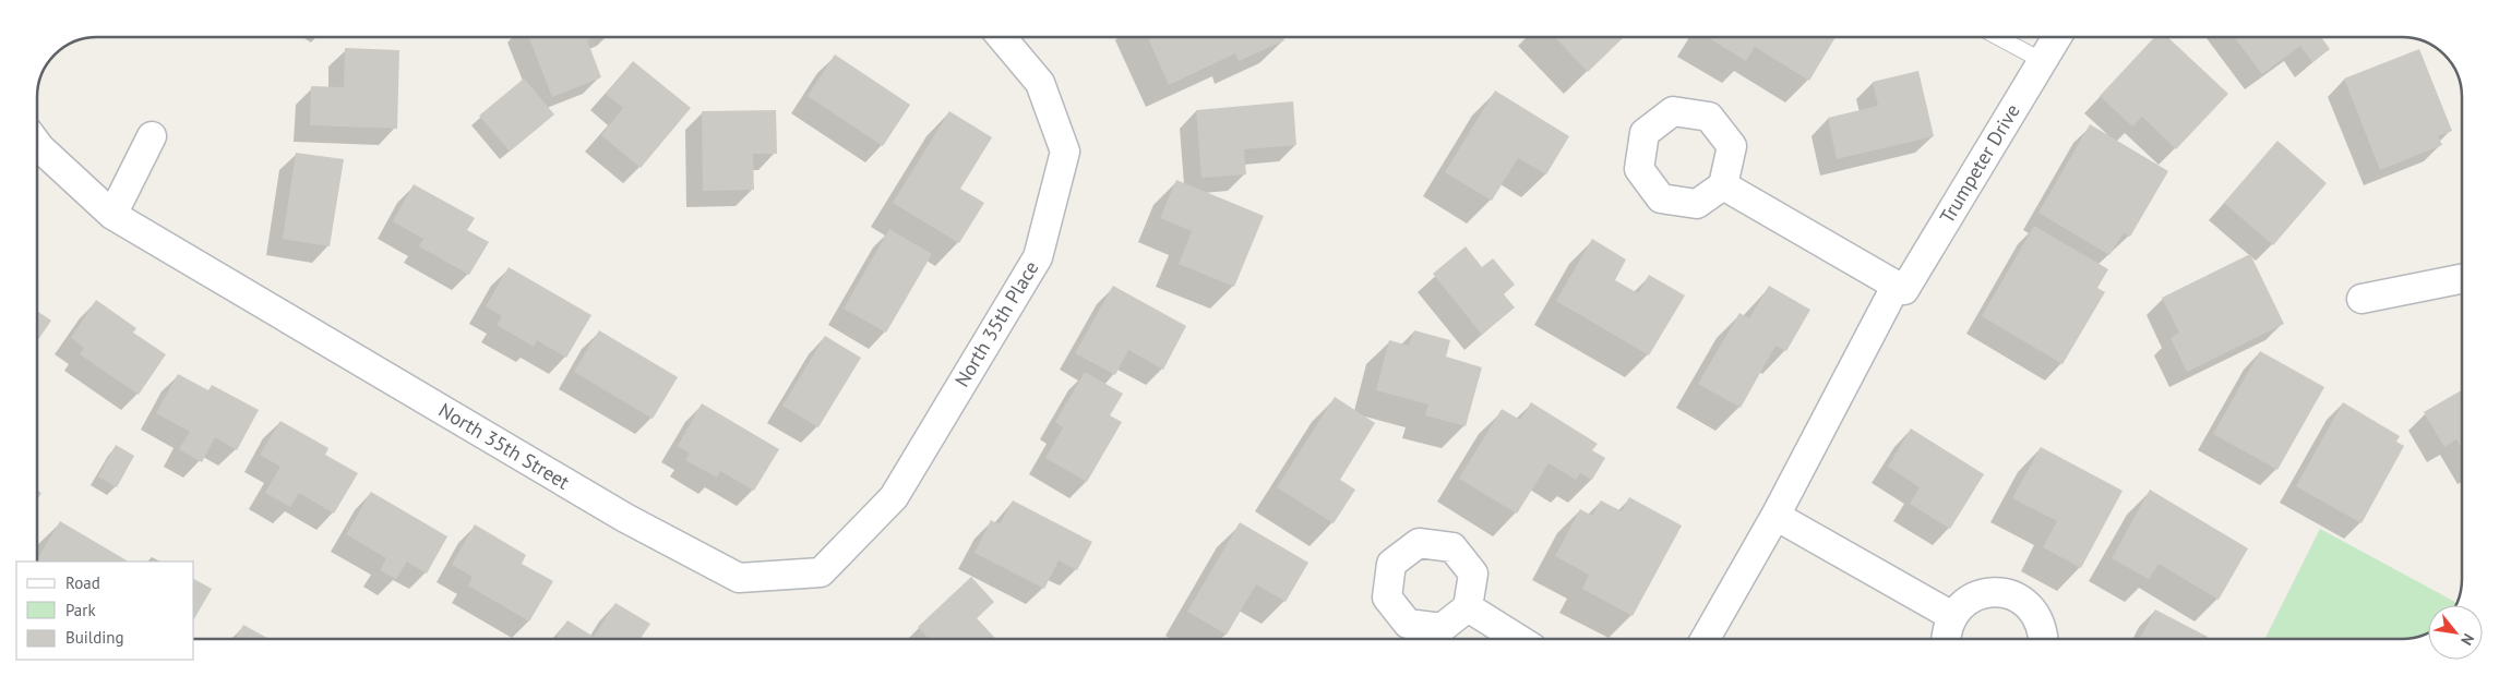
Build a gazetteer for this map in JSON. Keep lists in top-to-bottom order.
{
  "streets": {
    "street": ["Trumpeter Drive", "North 35th Place", "North 35th Street"]
  },
  "crossings": [
    ["North 35th Place", "North 35th Street"]
  ],
  "legend": ["Road", "Park", "Building"],
  "north": "bottom right"
}
